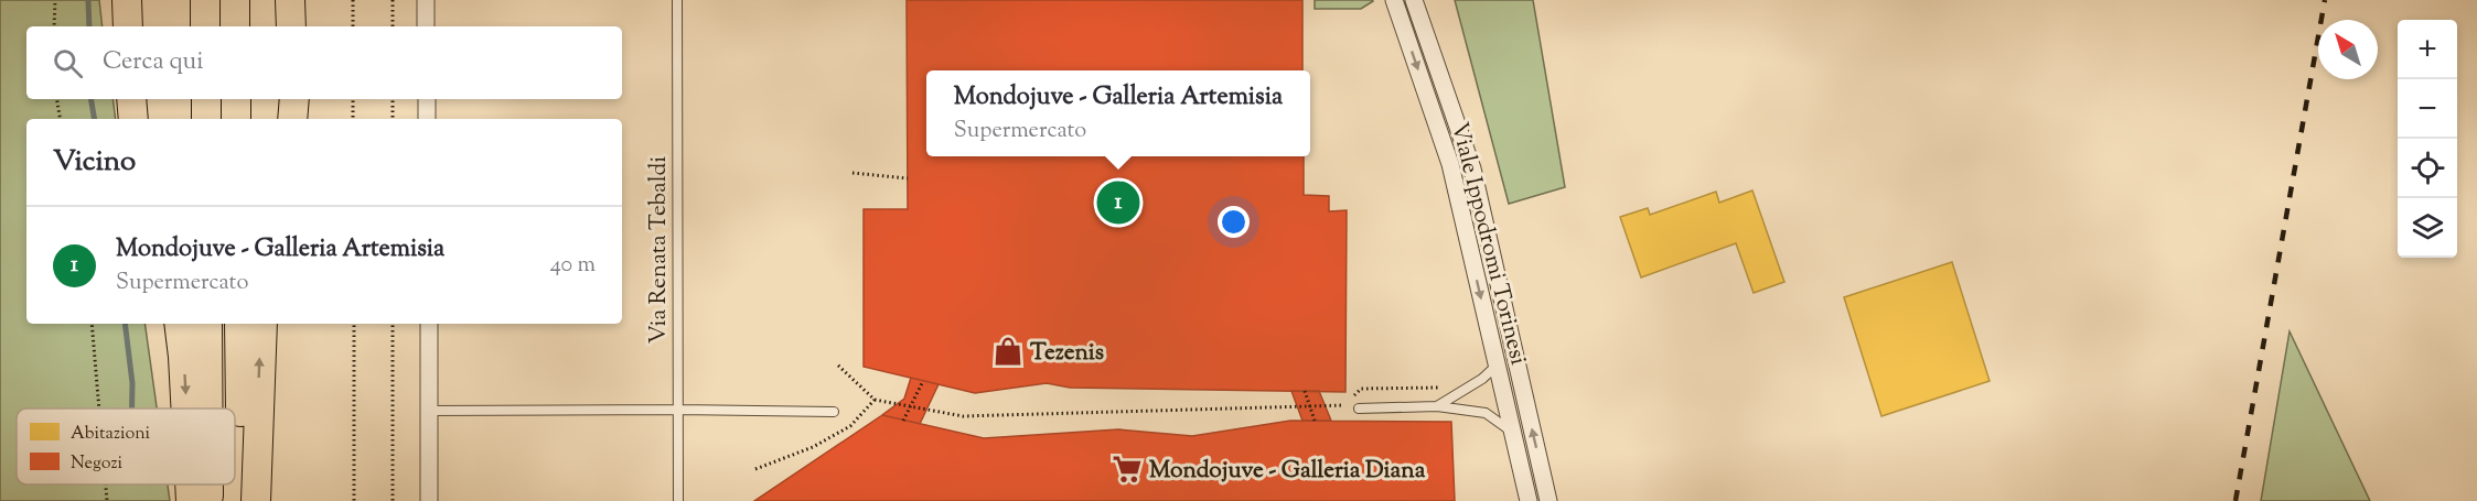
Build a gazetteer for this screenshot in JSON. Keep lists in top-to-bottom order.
{
  "streets": {
    "street": ["Viale Ippodromi Torinesi"],
    "lane": ["Via Renata Tebaldi"]
  },
  "places": {
    "shop": ["Tezenis"],
    "supermarket": ["Mondojuve - Galleria Diana"]
  },
  "legend": ["Abitazioni", "Negozi"],
  "north": "top left",
  "page": {
    "map_buttons": ["+", "−"],
    "search": "Cerca qui",
    "popup": ["Mondojuve - Galleria Artemisia", "Supermercato"],
    "heading": "Vicino",
    "pins": "1",
    "list": [
      {
        "mark": "1",
        "name": "Mondojuve - Galleria Artemisia",
        "note": "Supermercato",
        "value": "40 m"
      }
    ]
  }
}
